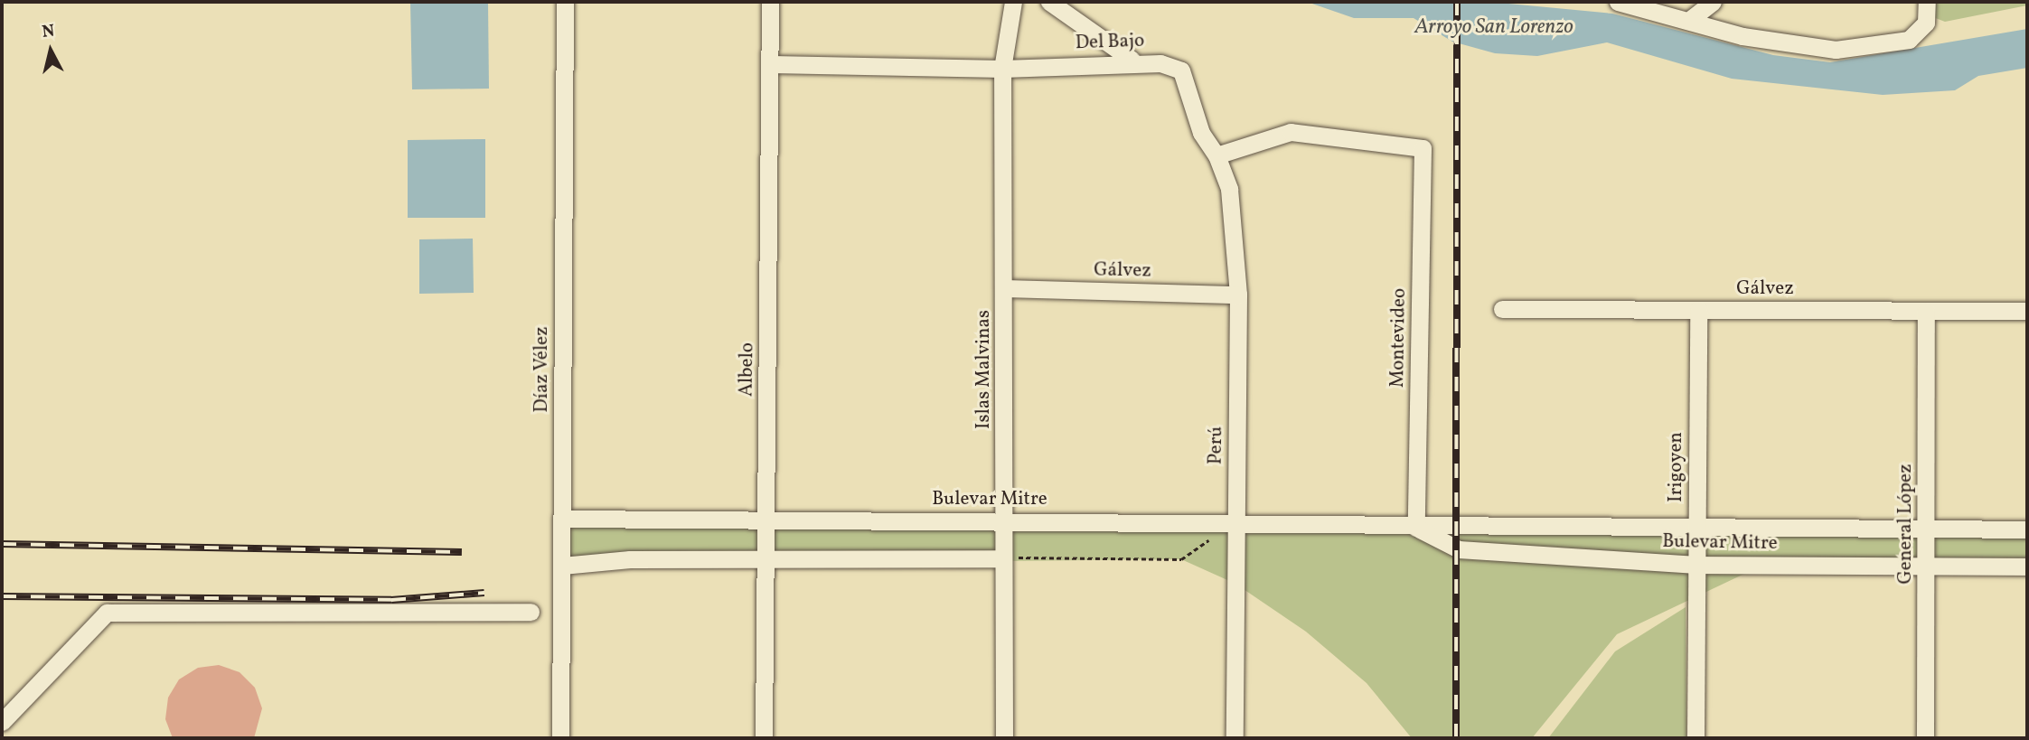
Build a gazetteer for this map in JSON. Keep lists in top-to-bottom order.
{
  "streets": {
    "street": [
      "Del Bajo",
      "Gálvez",
      "Montevideo",
      "Díaz Vélez",
      "Albelo",
      "Islas Malvinas",
      "Perú",
      "Irigoyen",
      "Bulevar Mitre",
      "General López"
    ]
  },
  "crossings": [
    ["Del Bajo", "Montevideo"],
    ["Del Bajo", "Albelo"],
    ["Del Bajo", "Islas Malvinas"],
    ["Del Bajo", "Perú"],
    ["Gálvez", "Islas Malvinas"],
    ["Gálvez", "Perú"],
    ["Gálvez", "Irigoyen"],
    ["Gálvez", "General López"],
    ["Montevideo", "Perú"],
    ["Montevideo", "Bulevar Mitre"],
    ["Díaz Vélez", "Bulevar Mitre"],
    ["Albelo", "Bulevar Mitre"],
    ["Islas Malvinas", "Bulevar Mitre"],
    ["Perú", "Bulevar Mitre"],
    ["Irigoyen", "Bulevar Mitre"],
    ["Bulevar Mitre", "General López"]
  ],
  "water": ["Arroyo San Lorenzo"],
  "north": "top"
}
